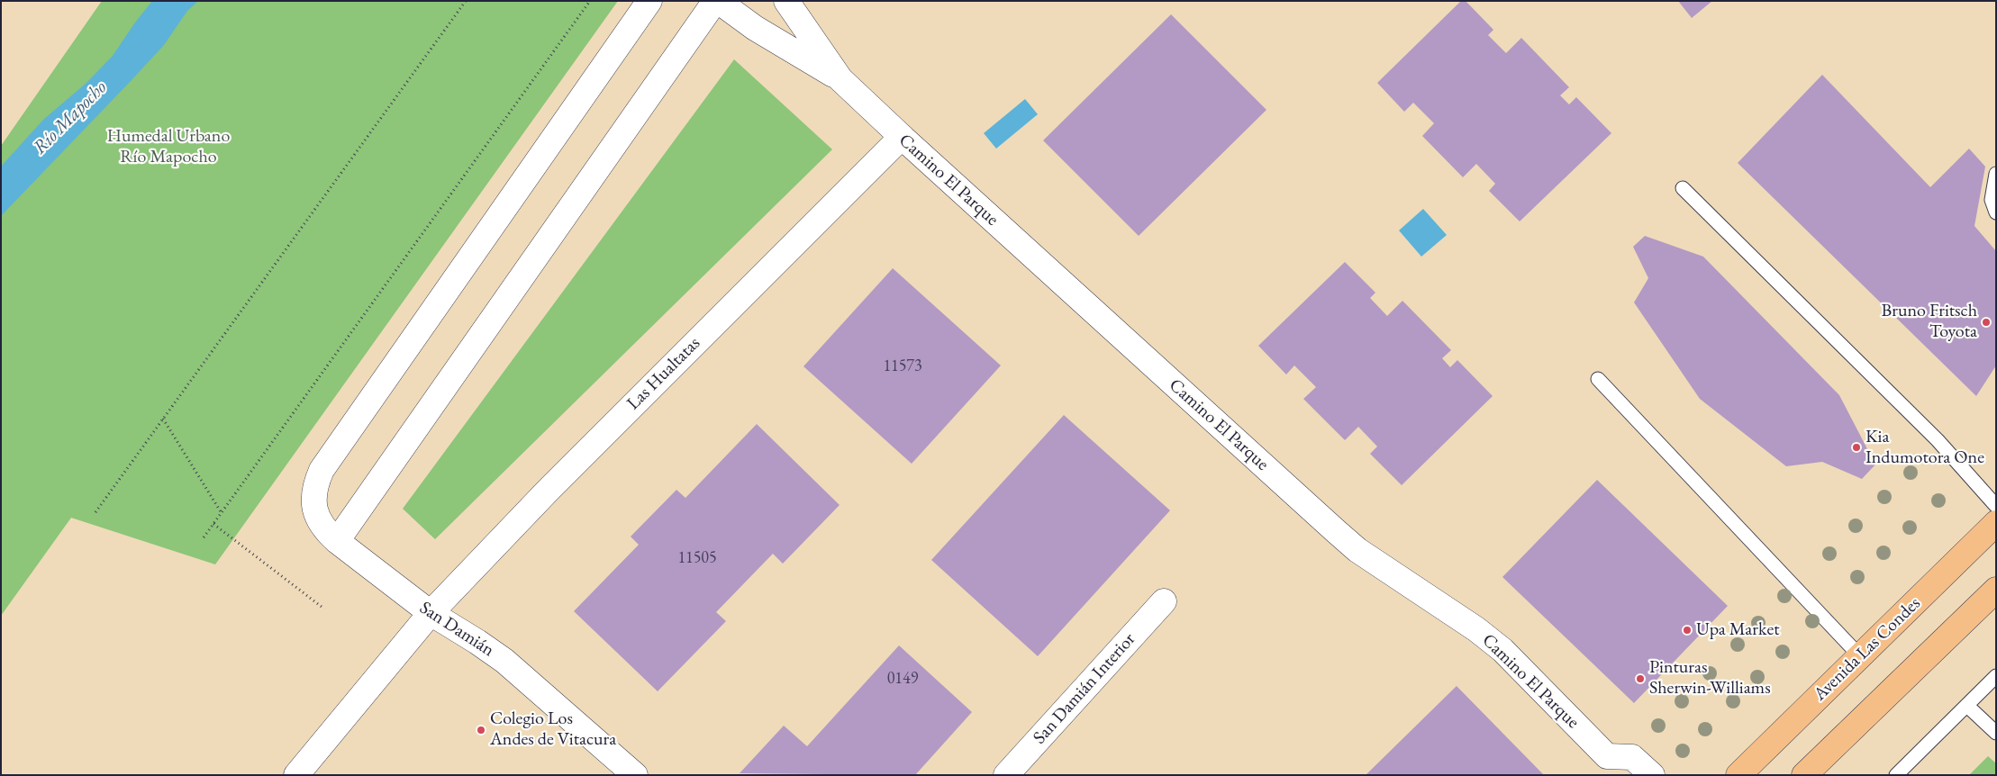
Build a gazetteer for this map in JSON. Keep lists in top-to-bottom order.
{
  "streets": {
    "main road": ["Avenida Las Condes"],
    "street": [
      "Camino El Parque",
      "Las Hualtatas",
      "San Damián",
      "San Damián Interior"
    ]
  },
  "crossings": [
    ["Camino El Parque", "Las Hualtatas"],
    ["Las Hualtatas", "San Damián"]
  ],
  "water": ["Río Mapocho"],
  "parks": ["Humedal Urbano Río Mapocho"],
  "places": [
    "Bruno Fritsch Toyota",
    "Kia Indumotora One",
    "Upa Market",
    "Pinturas Sherwin-Williams",
    "Colegio Los Andes de Vitacura"
  ],
  "house_numbers": ["11573", "11505", "0149"]
}
